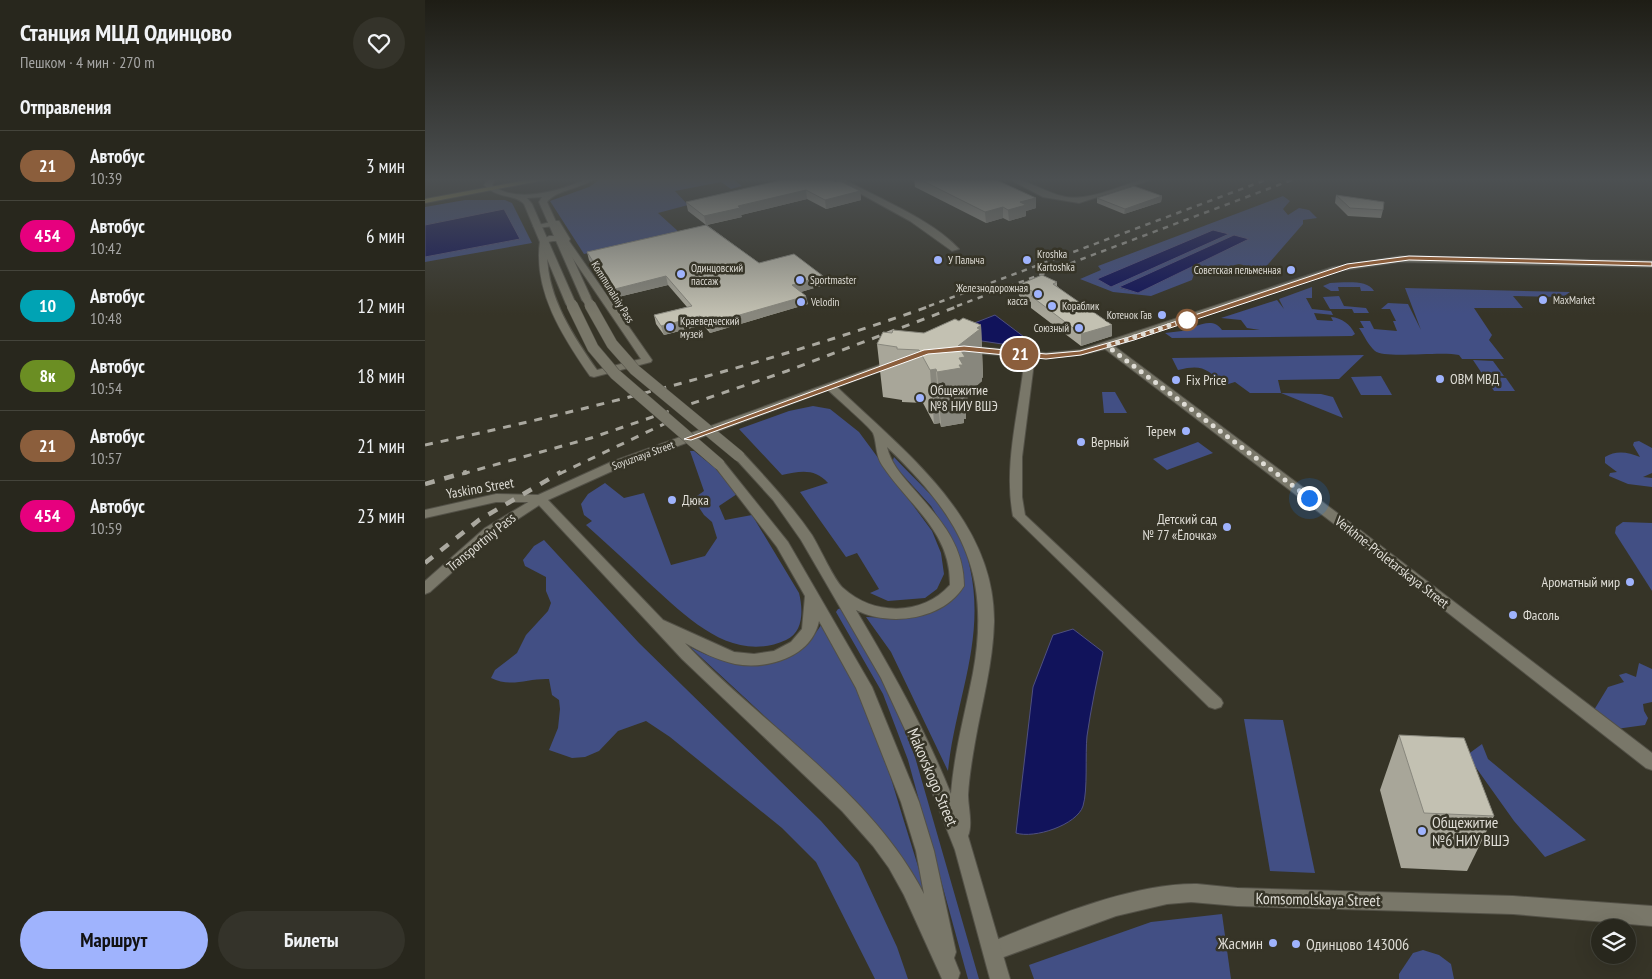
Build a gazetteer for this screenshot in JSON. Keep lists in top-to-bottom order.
{
  "streets": {
    "street": [
      "Kommunalniy Pass",
      "Soyuznaya Street",
      "Yaskino Street",
      "Transportniy Pass",
      "Verkhne-Proletarskaya Street",
      "Makovskogo Street",
      "Komsomolskaya Street"
    ]
  },
  "crossings": [
    ["Kommunalniy Pass", "Makovskogo Street"],
    ["Soyuznaya Street", "Yaskino Street"],
    ["Soyuznaya Street", "Transportniy Pass"],
    ["Yaskino Street", "Transportniy Pass"],
    ["Makovskogo Street", "Komsomolskaya Street"]
  ],
  "places": [
    "У Палыча",
    "Kroshka Kartoshka",
    "Советская пельменная",
    "Одинцовский пассаж",
    "Sportmaster",
    "Железнодорожная касса",
    "MaxMarket",
    "Velodin",
    "Кораблик",
    "Котенок Гав",
    "Краеведческий музей",
    "Союзный",
    "ОВМ МВД",
    "Fix Price",
    "Общежитие №8 НИУ ВШЭ",
    "Терем",
    "Верный",
    "Дюка",
    "Детский сад № 77 «Ёлочка»",
    "Ароматный мир",
    "Фасоль",
    "Общежитие №6 НИУ ВШЭ",
    "Жасмин",
    "Одинцово 143006"
  ],
  "lines": ["bus line 21"],
  "page": {
    "heading": [
      ["Станция МЦД Одинцово", "Пешком · 4 мин · 270 m"],
      "Отправления"
    ],
    "on_map": "21",
    "list": [
      {
        "mark": "21",
        "name": "Автобус",
        "note": "10:39",
        "value": "3 мин"
      },
      {
        "mark": "454",
        "name": "Автобус",
        "note": "10:42",
        "value": "6 мин"
      },
      {
        "mark": "10",
        "name": "Автобус",
        "note": "10:48",
        "value": "12 мин"
      },
      {
        "mark": "8к",
        "name": "Автобус",
        "note": "10:54",
        "value": "18 мин"
      },
      {
        "mark": "21",
        "name": "Автобус",
        "note": "10:57",
        "value": "21 мин"
      },
      {
        "mark": "454",
        "name": "Автобус",
        "note": "10:59",
        "value": "23 мин"
      }
    ],
    "buttons": ["Маршрут", "Билеты"]
  }
}
